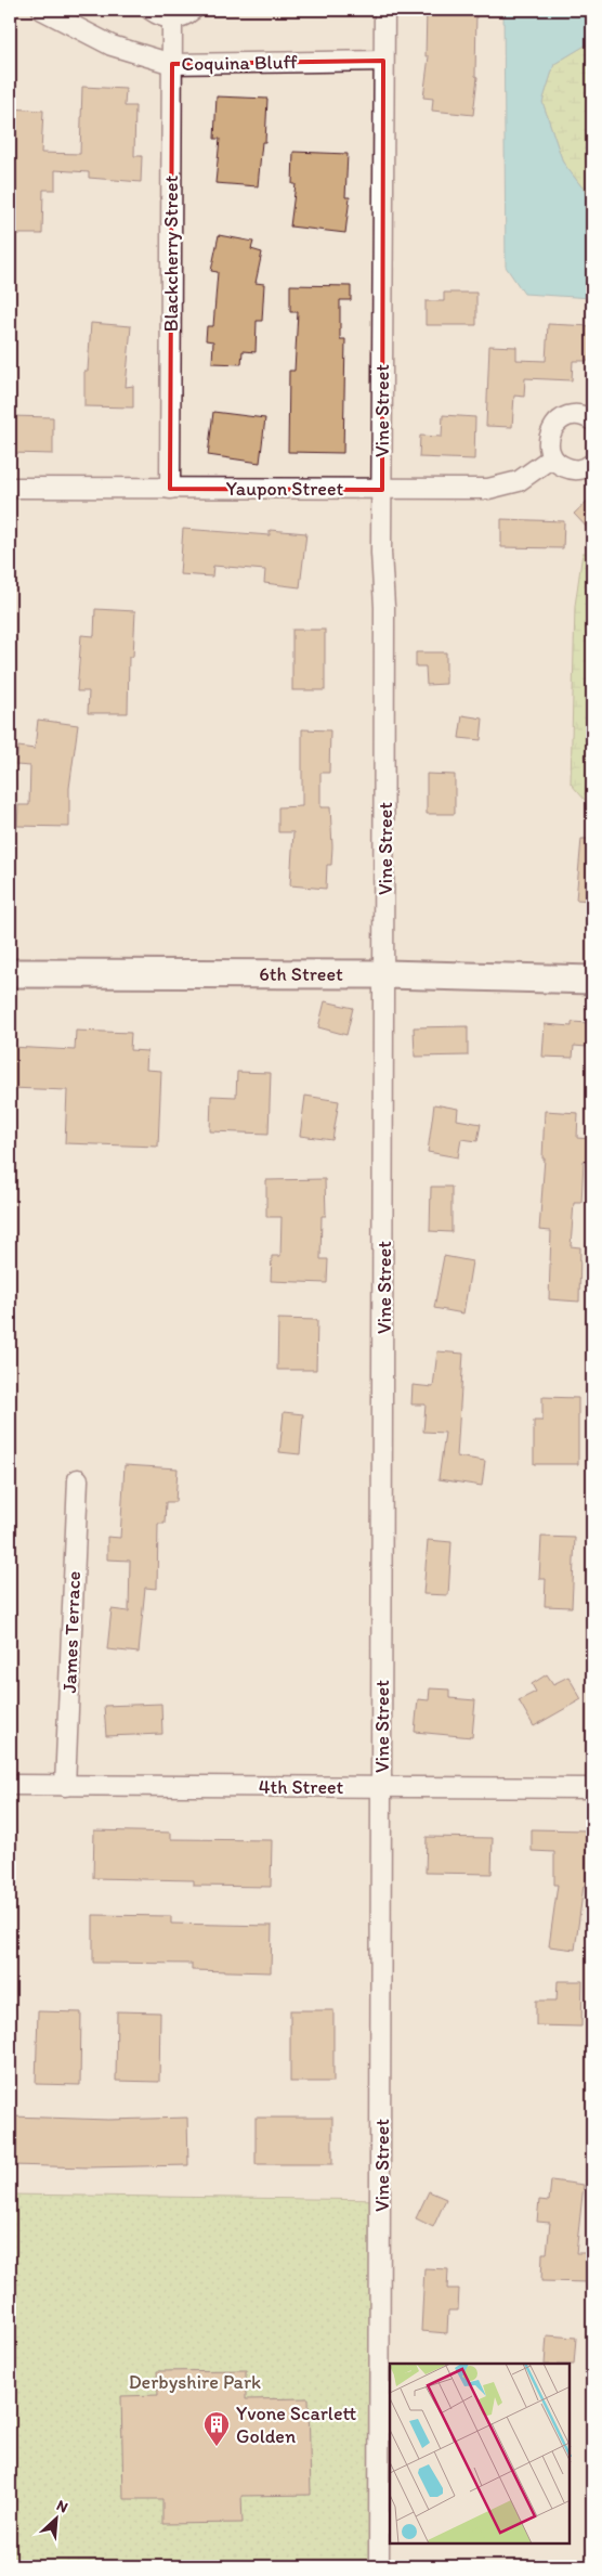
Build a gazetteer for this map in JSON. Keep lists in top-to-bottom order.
{
  "streets": {
    "street": [
      "Coquina Bluff",
      "Blackcherry Street",
      "Vine Street",
      "Yaupon Street",
      "6th Street",
      "James Terrace",
      "4th Street"
    ]
  },
  "crossings": [
    ["Coquina Bluff", "Blackcherry Street"],
    ["Coquina Bluff", "Vine Street"],
    ["Blackcherry Street", "Yaupon Street"],
    ["Vine Street", "Yaupon Street"],
    ["Vine Street", "6th Street"],
    ["Vine Street", "4th Street"],
    ["James Terrace", "4th Street"]
  ],
  "parks": ["Derbyshire Park"],
  "places": {
    "building": ["Yvone Scarlett Golden"]
  },
  "north": "top right"
}
